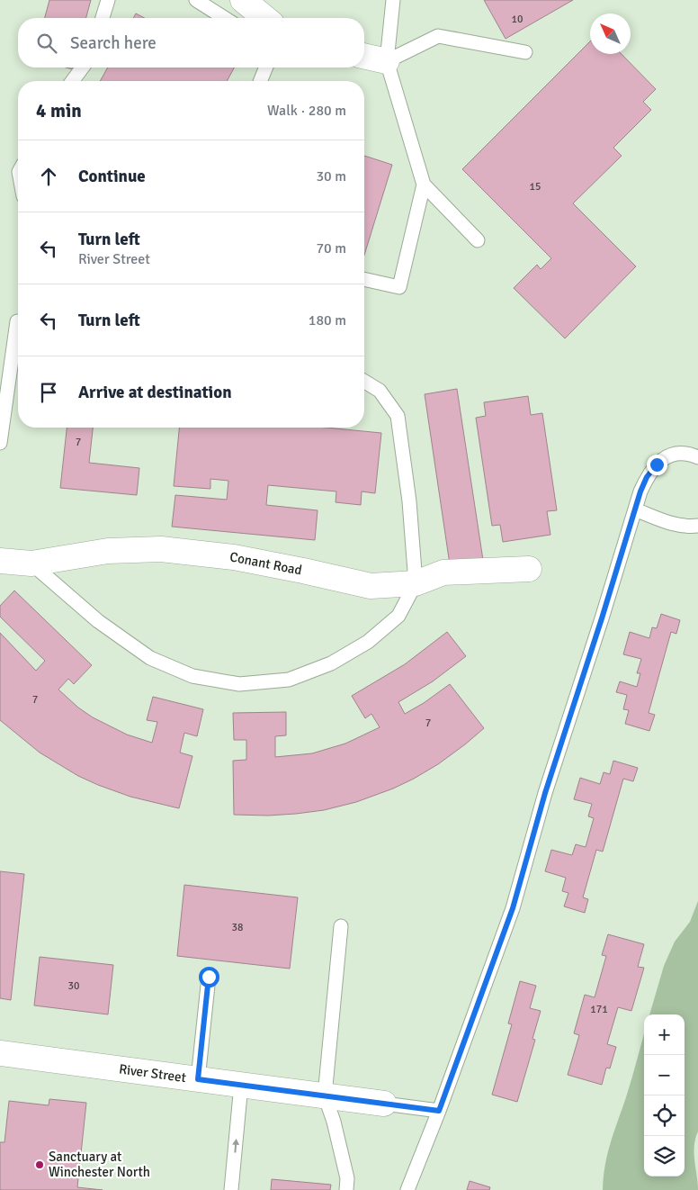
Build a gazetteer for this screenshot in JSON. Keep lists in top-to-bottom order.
{
  "streets": {
    "street": ["Conant Road", "River Street"]
  },
  "places": ["Sanctuary at Winchester North"],
  "house_numbers": [
    "10",
    "15",
    "7",
    "7",
    "7",
    "38",
    "30",
    "171"
  ],
  "north": "top left",
  "page": {
    "search": "Search here",
    "heading": ["4 min", "Walk · 280 m"],
    "list": [
      ["Continue", "30 m"],
      ["Turn left", "River Street", "70 m"],
      ["Turn left", "180 m"],
      "Arrive at destination"
    ],
    "map_buttons": ["+", "−"]
  }
}
